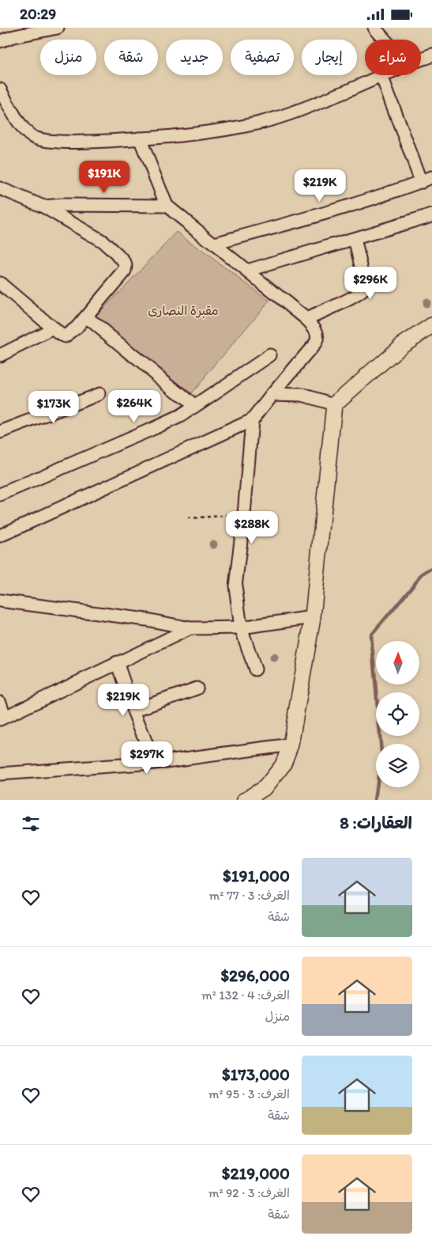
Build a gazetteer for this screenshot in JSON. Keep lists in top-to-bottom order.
{
  "parks": ["مقبرة النصارى"],
  "north": "top",
  "page": {
    "status": "20:29",
    "chip": [
      "شراء",
      "إيجار",
      "تصفية",
      "جديد",
      "شقة",
      "منزل"
    ],
    "price": [
      "$191K",
      "$219K",
      "$296K",
      "$264K",
      "$173K",
      "$288K",
      "$219K",
      "$297K"
    ],
    "heading": "العقارات: 8",
    "list": [
      {
        "name": "$191,000",
        "note": "الغرف: 3 · 77 m² · شقة"
      },
      {
        "name": "$296,000",
        "note": "الغرف: 4 · 132 m² · منزل"
      },
      {
        "name": "$173,000",
        "note": "الغرف: 3 · 95 m² · شقة"
      },
      {
        "name": "$219,000",
        "note": "الغرف: 3 · 92 m² · شقة"
      }
    ]
  }
}
